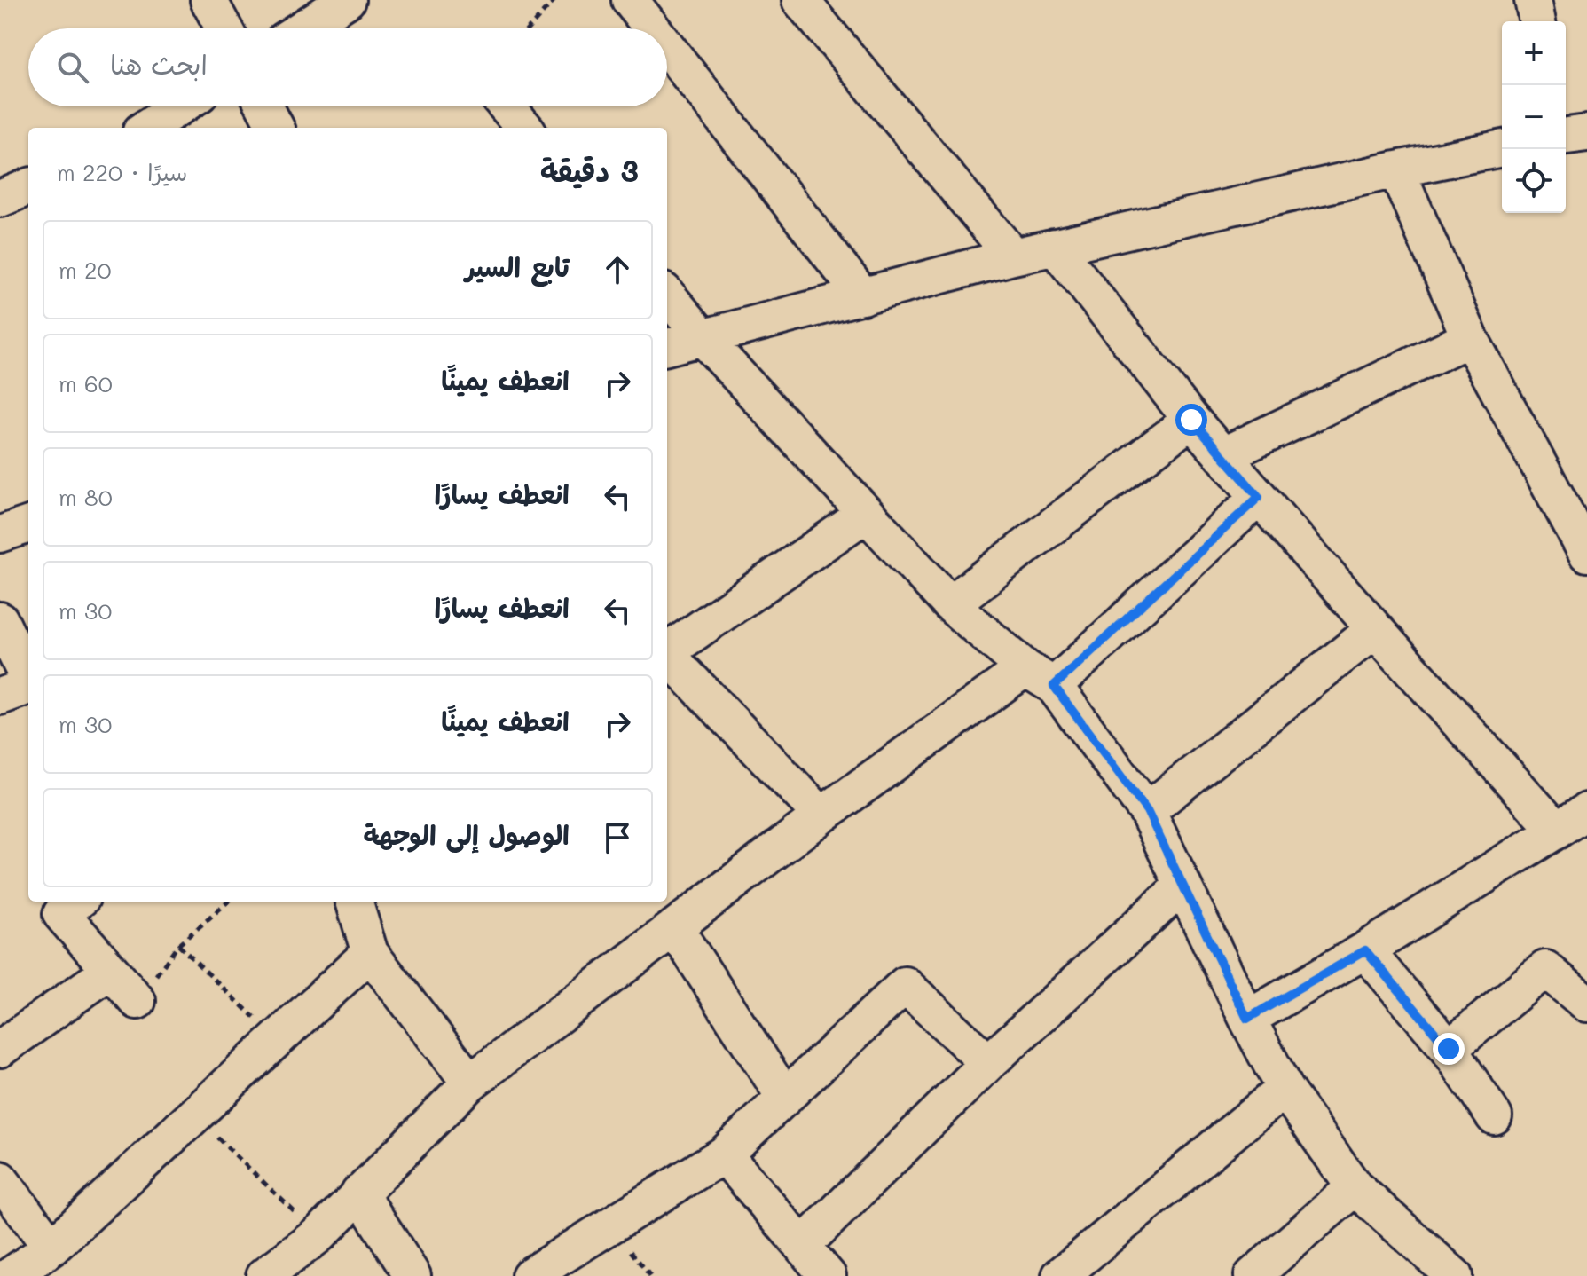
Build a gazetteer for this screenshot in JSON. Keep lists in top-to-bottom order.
{
  "page": {
    "map_buttons": ["+", "−"],
    "search": "ابحث هنا",
    "heading": ["3 دقيقة", "سيرًا · 220 m"],
    "list": [
      ["تابع السير", "20 m"],
      ["انعطف يمينًا", "60 m"],
      ["انعطف يسارًا", "80 m"],
      ["انعطف يسارًا", "30 m"],
      ["انعطف يمينًا", "30 m"],
      "الوصول إلى الوجهة"
    ]
  }
}
